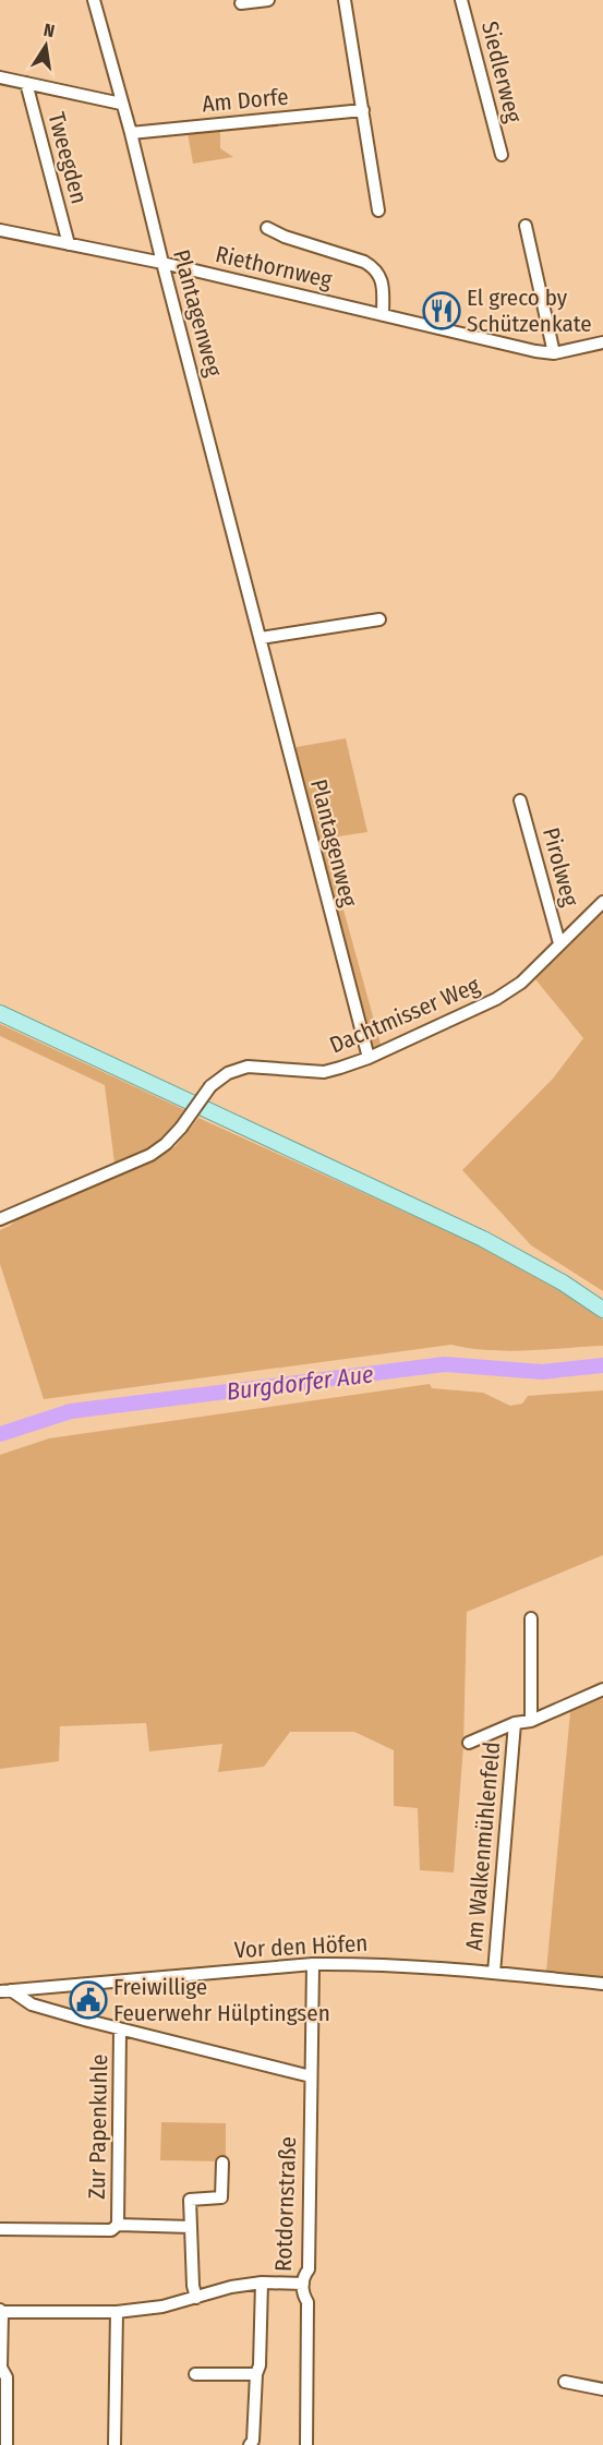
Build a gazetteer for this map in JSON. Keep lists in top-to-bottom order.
{
  "streets": {
    "street": [
      "Siedlerweg",
      "Am Dorfe",
      "Tweegden",
      "Riethornweg",
      "Plantagenweg",
      "Pirolweg",
      "Dachtmisser Weg",
      "Am Walkenmühlenfeld",
      "Vor den Höfen",
      "Zur Papenkuhle",
      "Rotdornstraße"
    ]
  },
  "crossings": [
    ["Am Dorfe", "Plantagenweg"],
    ["Tweegden", "Riethornweg"],
    ["Tweegden", "Plantagenweg"],
    ["Riethornweg", "Plantagenweg"],
    ["Plantagenweg", "Dachtmisser Weg"],
    ["Pirolweg", "Dachtmisser Weg"],
    ["Am Walkenmühlenfeld", "Vor den Höfen"],
    ["Vor den Höfen", "Zur Papenkuhle"],
    ["Vor den Höfen", "Rotdornstraße"],
    ["Zur Papenkuhle", "Rotdornstraße"]
  ],
  "water": ["Burgdorfer Aue"],
  "places": {
    "restaurant": ["El greco by Schützenkate"],
    "public building": ["Freiwillige Feuerwehr Hülptingsen"]
  },
  "north": "top"
}
